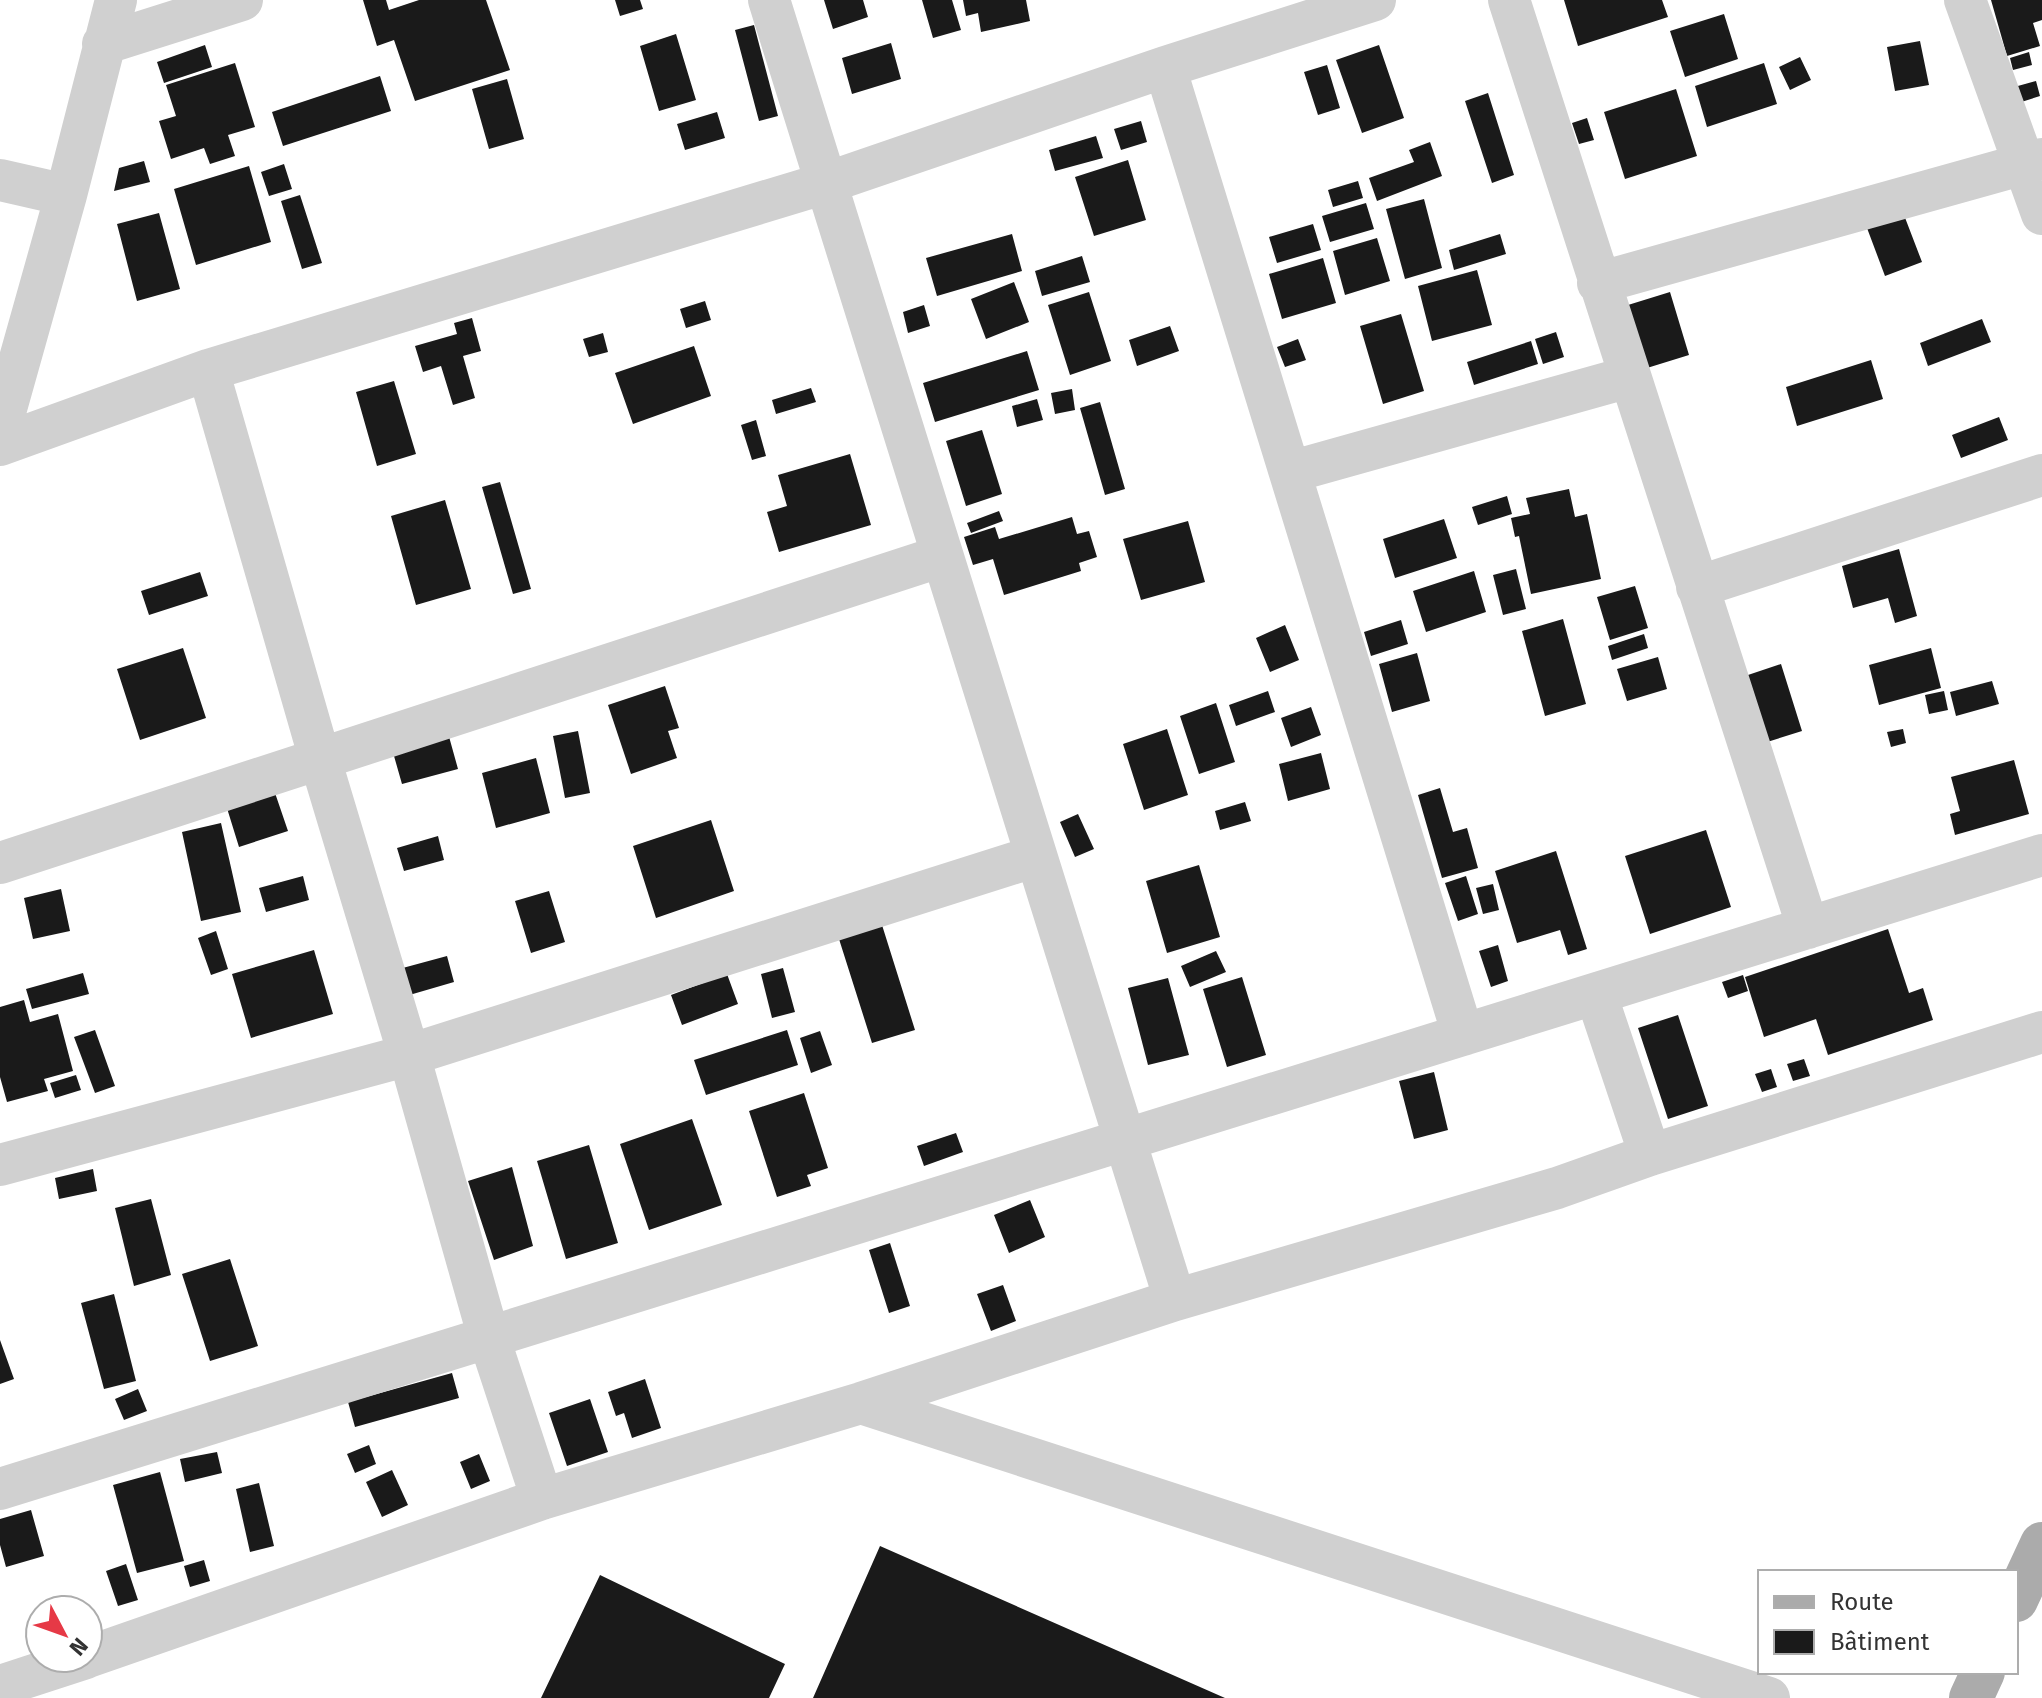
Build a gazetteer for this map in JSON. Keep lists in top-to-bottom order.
{
  "legend": ["Route", "Bâtiment"],
  "north": "bottom right"
}
